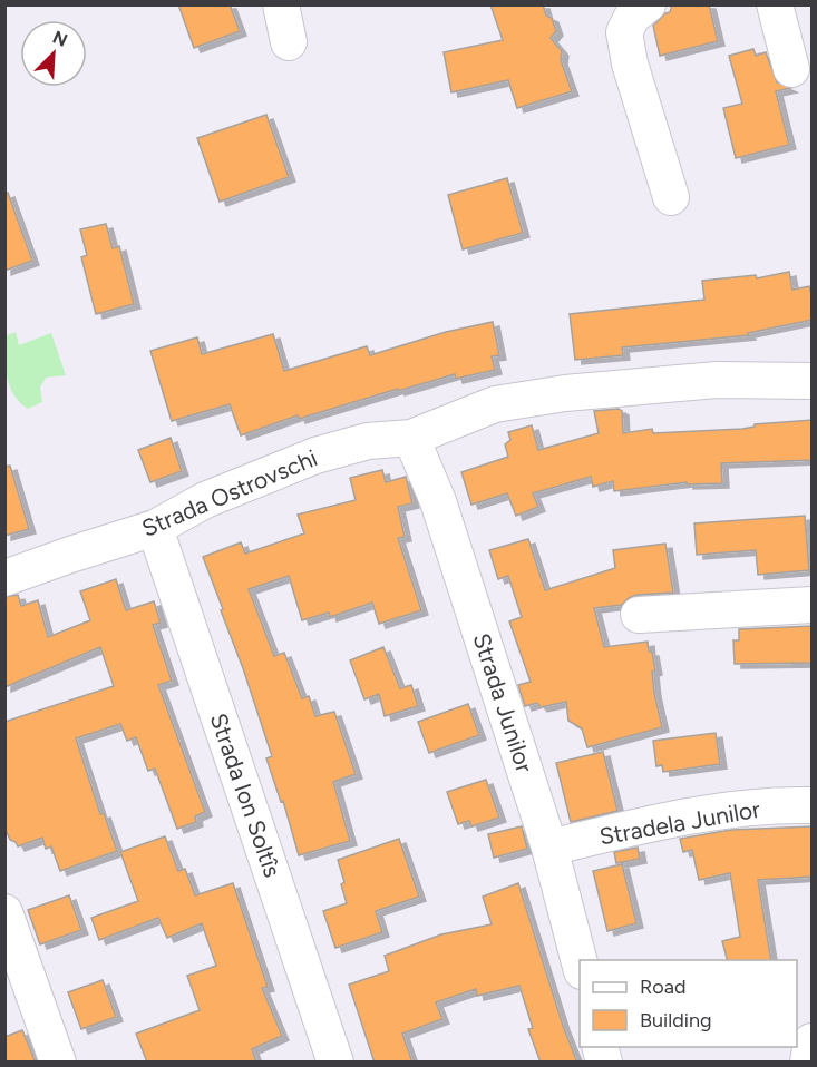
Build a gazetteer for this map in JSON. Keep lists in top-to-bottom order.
{
  "streets": {
    "street": [
      "Strada Ostrovschi",
      "Strada Junilor",
      "Strada Ion Soltîs",
      "Stradela Junilor"
    ]
  },
  "crossings": [
    ["Strada Ostrovschi", "Strada Junilor"],
    ["Strada Ostrovschi", "Strada Ion Soltîs"],
    ["Strada Junilor", "Stradela Junilor"]
  ],
  "legend": ["Road", "Building"],
  "north": "top right"
}
